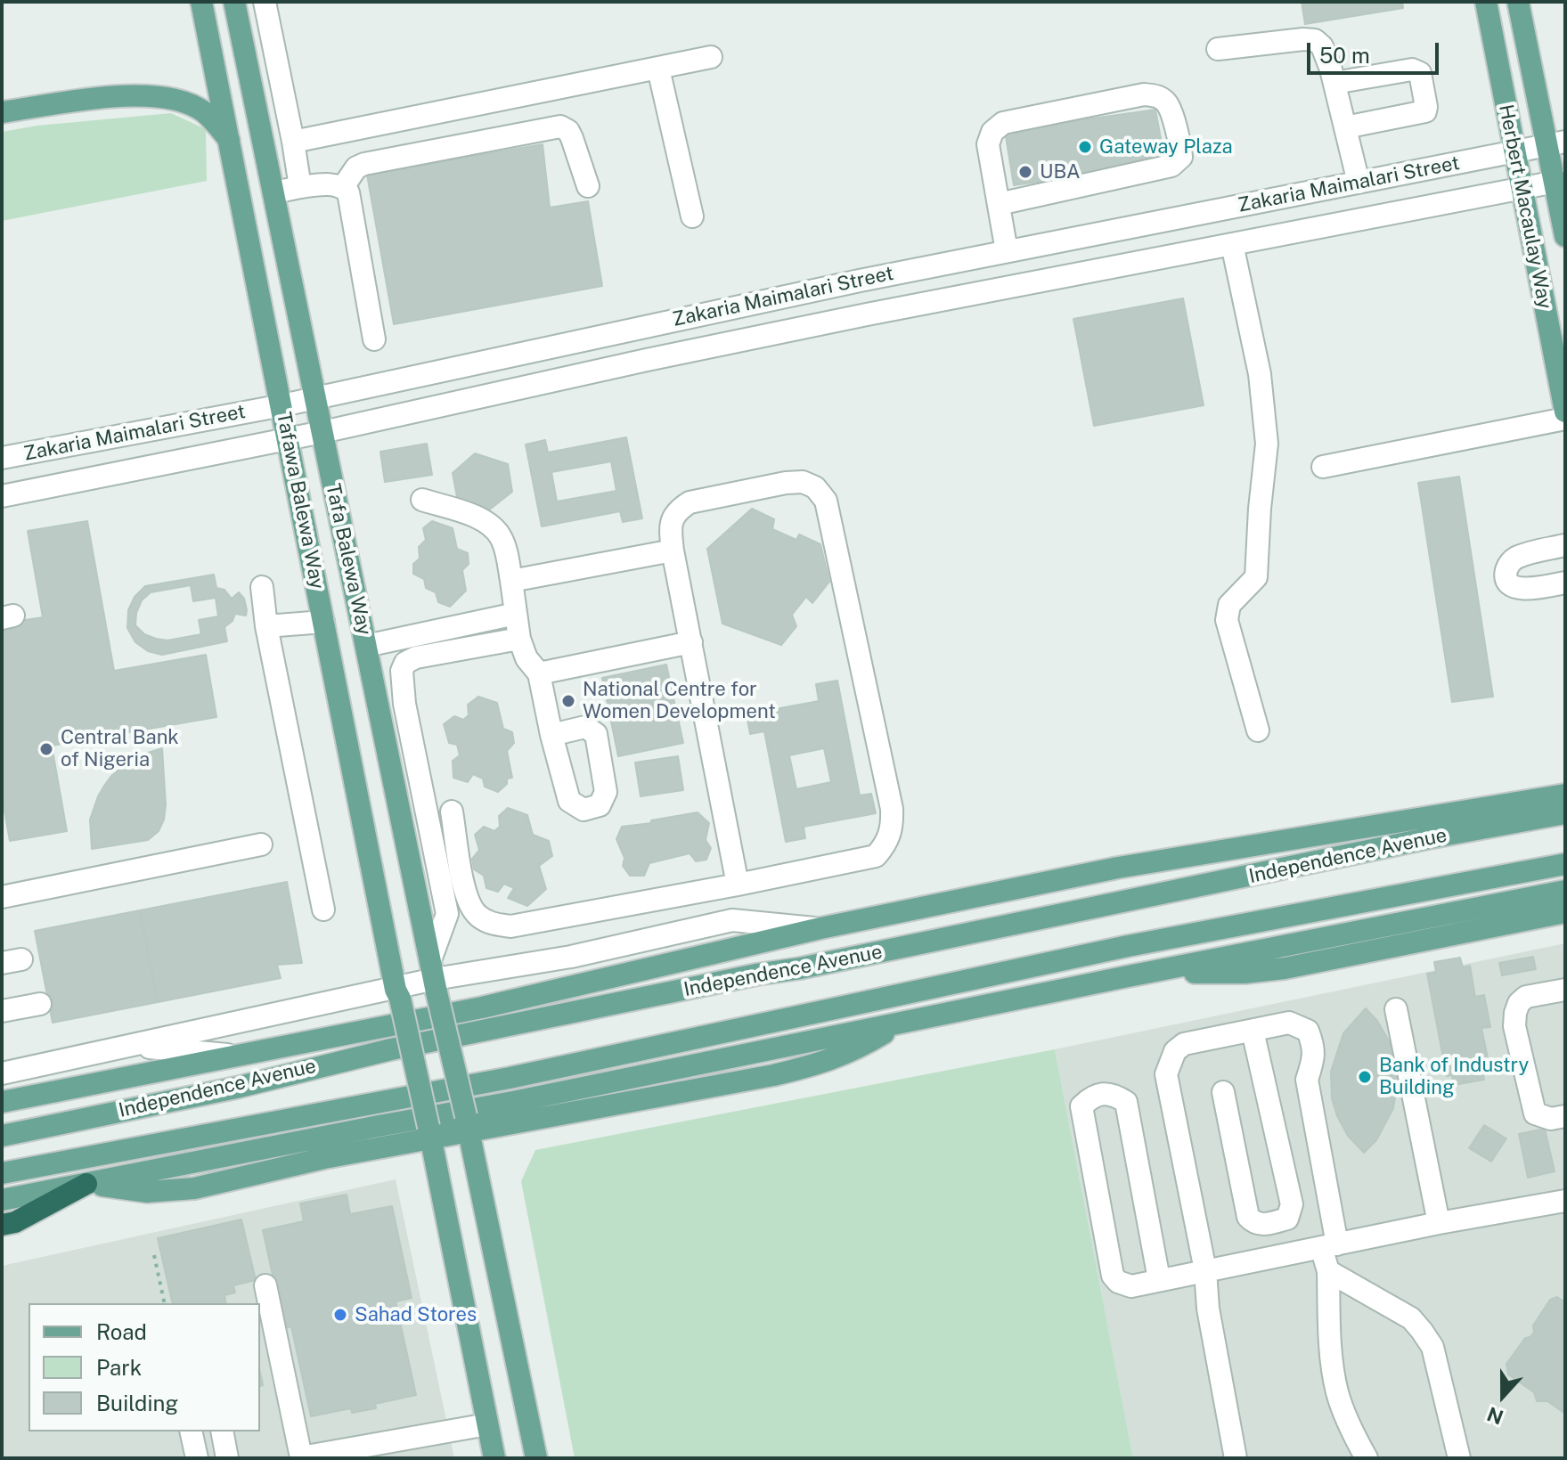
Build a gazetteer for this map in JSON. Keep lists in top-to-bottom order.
{
  "streets": {
    "main road": [
      "Herbert Macaulay Way",
      "Tafawa Balewa Way",
      "Tafa Balewa Way",
      "Independence Avenue"
    ],
    "street": ["Zakaria Maimalari Street"]
  },
  "crossings": [
    ["Zakaria Maimalari Street", "Herbert Macaulay Way"],
    ["Zakaria Maimalari Street", "Tafawa Balewa Way"],
    ["Zakaria Maimalari Street", "Tafa Balewa Way"]
  ],
  "places": [
    "Gateway Plaza",
    "UBA",
    "National Centre for Women Development",
    "Central Bank of Nigeria",
    "Bank of Industry Building",
    "Sahad Stores"
  ],
  "legend": ["Road", "Park", "Building"],
  "scale_bar": "50 m",
  "north": "bottom"
}
